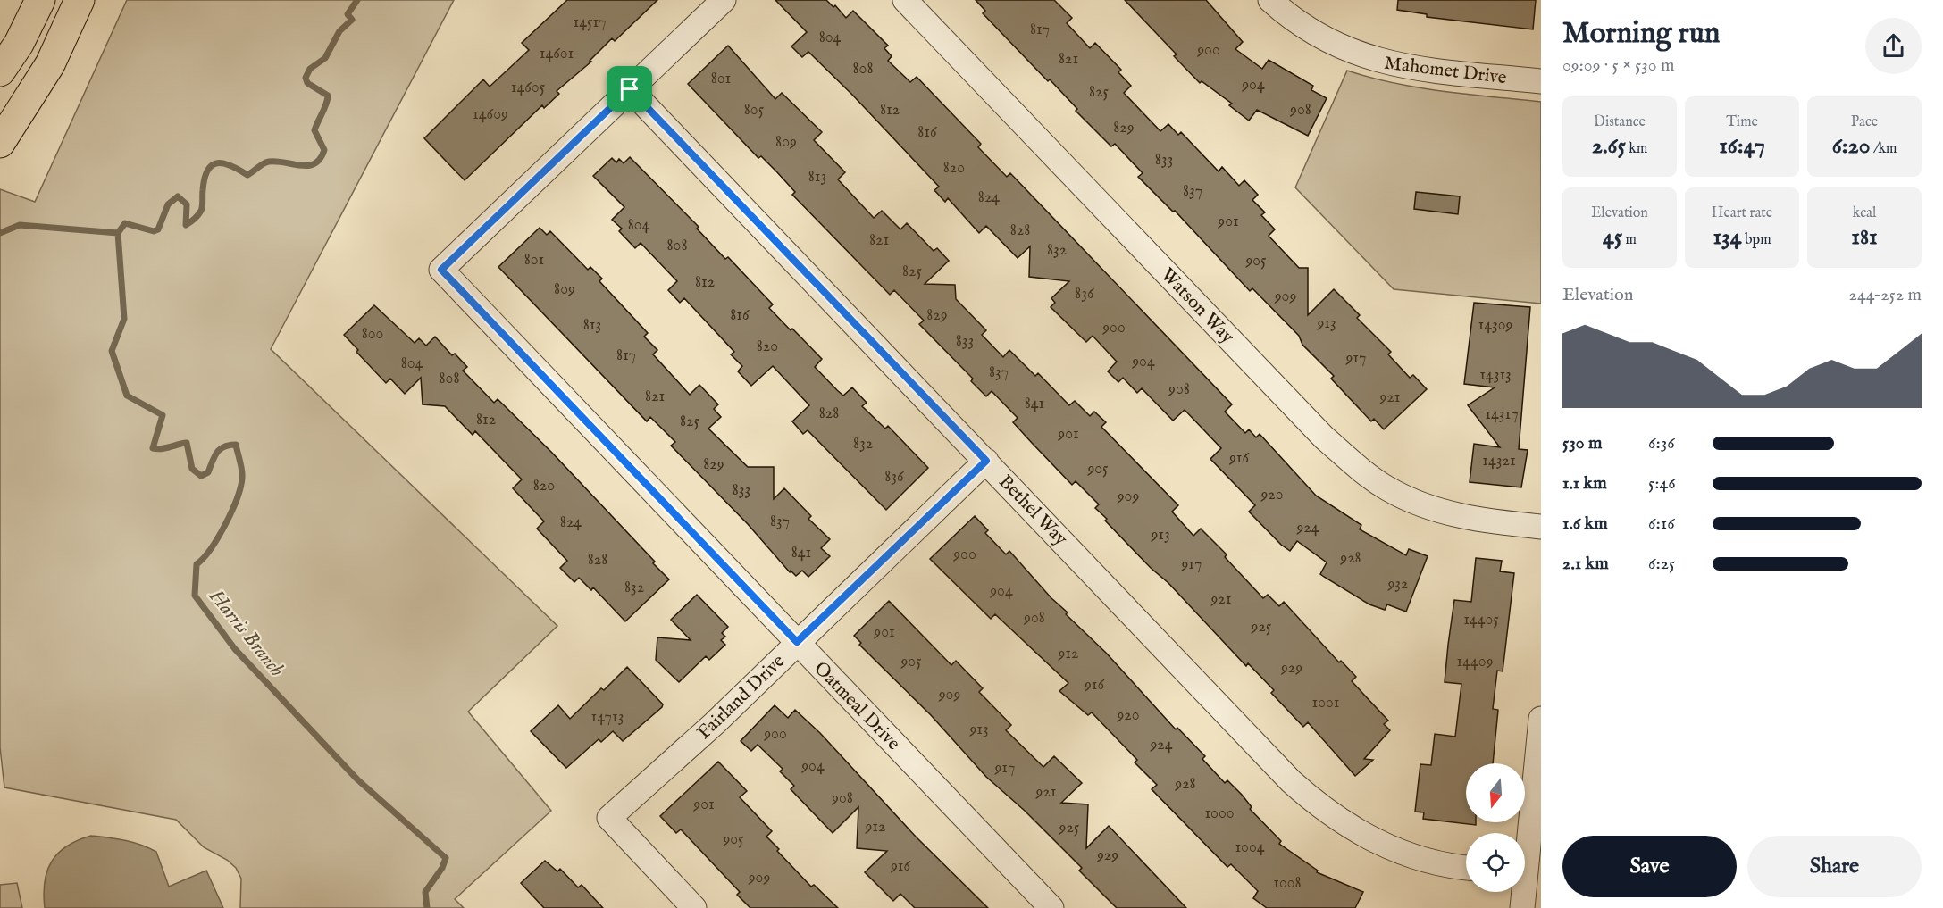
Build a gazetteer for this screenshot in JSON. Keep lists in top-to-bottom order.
{
  "streets": {
    "street": [
      "Mahomet Drive",
      "Watson Way",
      "Bethel Way",
      "Fairland Drive",
      "Oatmeal Drive"
    ]
  },
  "crossings": [
    ["Bethel Way", "Fairland Drive"],
    ["Bethel Way", "Oatmeal Drive"],
    ["Fairland Drive", "Oatmeal Drive"]
  ],
  "water": ["Harris Branch"],
  "house_numbers": [
    "14517",
    "817",
    "804",
    "900",
    "14601",
    "821",
    "808",
    "801",
    "904",
    "14605",
    "825",
    "805",
    "812",
    "908",
    "14609",
    "829",
    "816",
    "809",
    "833",
    "820",
    "813",
    "837",
    "824",
    "901",
    "804",
    "828",
    "821",
    "808",
    "832",
    "801",
    "905",
    "825",
    "812",
    "809",
    "836",
    "909",
    "816",
    "829",
    "913",
    "813",
    "14309",
    "900",
    "800",
    "833",
    "820",
    "817",
    "917",
    "904",
    "804",
    "837",
    "14313",
    "808",
    "908",
    "821",
    "921",
    "841",
    "828",
    "14317",
    "812",
    "825",
    "901",
    "832",
    "916",
    "14321",
    "829",
    "905",
    "836",
    "820",
    "833",
    "920",
    "909",
    "837",
    "824",
    "924",
    "913",
    "841",
    "900",
    "928",
    "828",
    "917",
    "932",
    "832",
    "904",
    "921",
    "908",
    "14405",
    "925",
    "901",
    "912",
    "905",
    "14409",
    "929",
    "916",
    "909",
    "1001",
    "920",
    "14713",
    "913",
    "900",
    "924",
    "904",
    "917",
    "928",
    "921",
    "908",
    "901",
    "1000",
    "912",
    "925",
    "905",
    "1004",
    "929",
    "916",
    "909",
    "1008"
  ],
  "north": "bottom",
  "page": {
    "heading": ["Morning run", "09:09 · 5 × 530 m"],
    "stats": [
      ["Distance", "2.65 km"],
      ["Time", "16:47"],
      ["Pace", "6:20 /km"],
      ["Elevation", "45 m"],
      ["Heart rate", "134 bpm"],
      ["kcal", "181"]
    ],
    "chart": ["Elevation", "244–252 m"],
    "list": [
      {
        "name": "530 m",
        "note": "6:36"
      },
      {
        "name": "1.1 km",
        "note": "5:46"
      },
      {
        "name": "1.6 km",
        "note": "6:16"
      },
      {
        "name": "2.1 km",
        "note": "6:25"
      }
    ],
    "buttons": ["Save", "Share"]
  }
}
